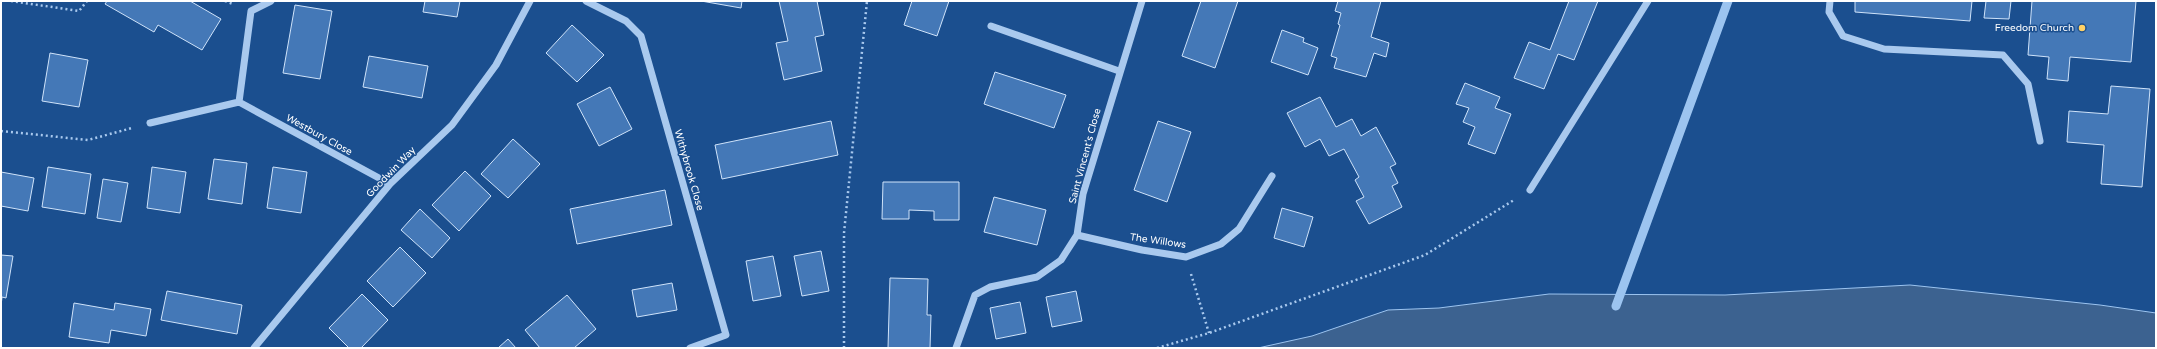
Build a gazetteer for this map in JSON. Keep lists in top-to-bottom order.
{
  "streets": {
    "street": [
      "Westbury Close",
      "Saint Vincent's Close",
      "Withybrook Close",
      "Goodwin Way",
      "The Willows"
    ]
  },
  "crossings": [
    ["Westbury Close", "Goodwin Way"],
    ["Saint Vincent's Close", "The Willows"]
  ],
  "places": ["Freedom Church"]
}
